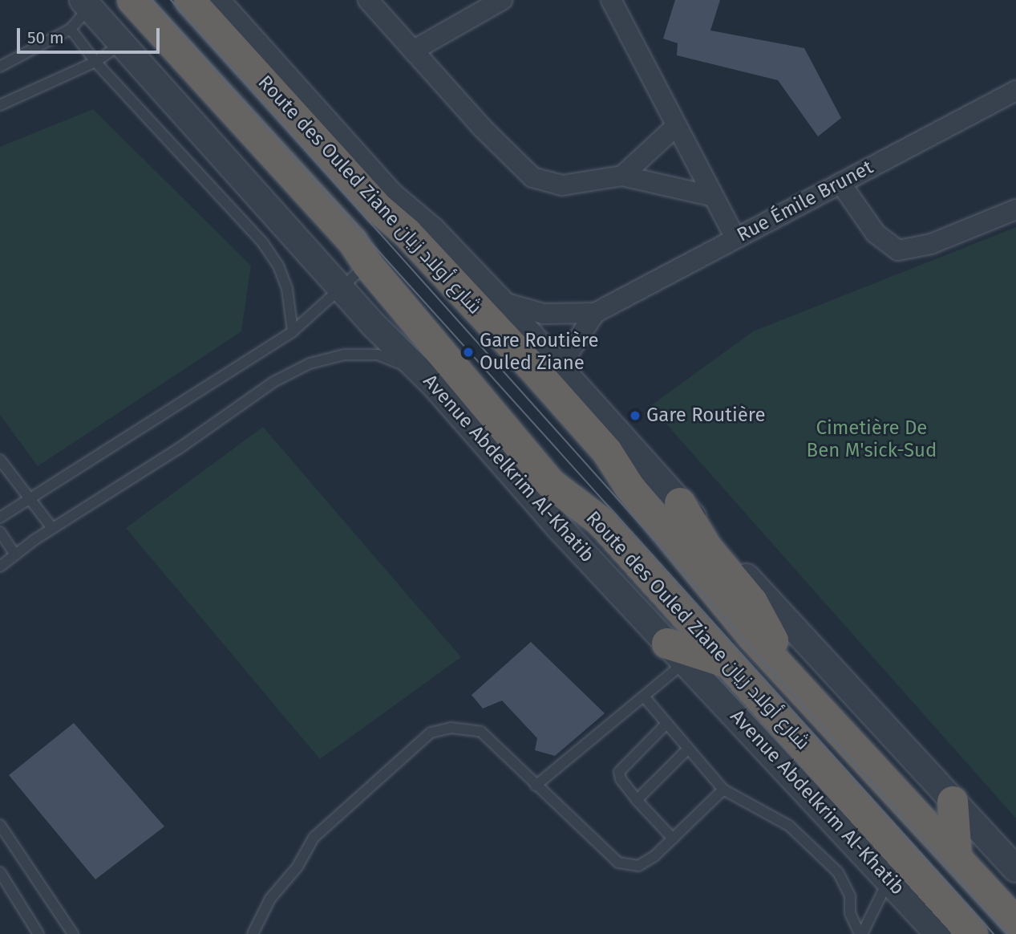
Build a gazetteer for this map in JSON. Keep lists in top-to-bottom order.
{
  "streets": {
    "highway": ["Route des Ouled Ziane شارع أولاد زيان"],
    "street": ["Rue Émile Brunet", "Avenue Abdelkrim Al-Khatib"]
  },
  "parks": ["Cimetière De Ben M'sick-Sud"],
  "places": ["Gare Routière Ouled Ziane", "Gare Routière"],
  "scale_bar": "50 m"
}
